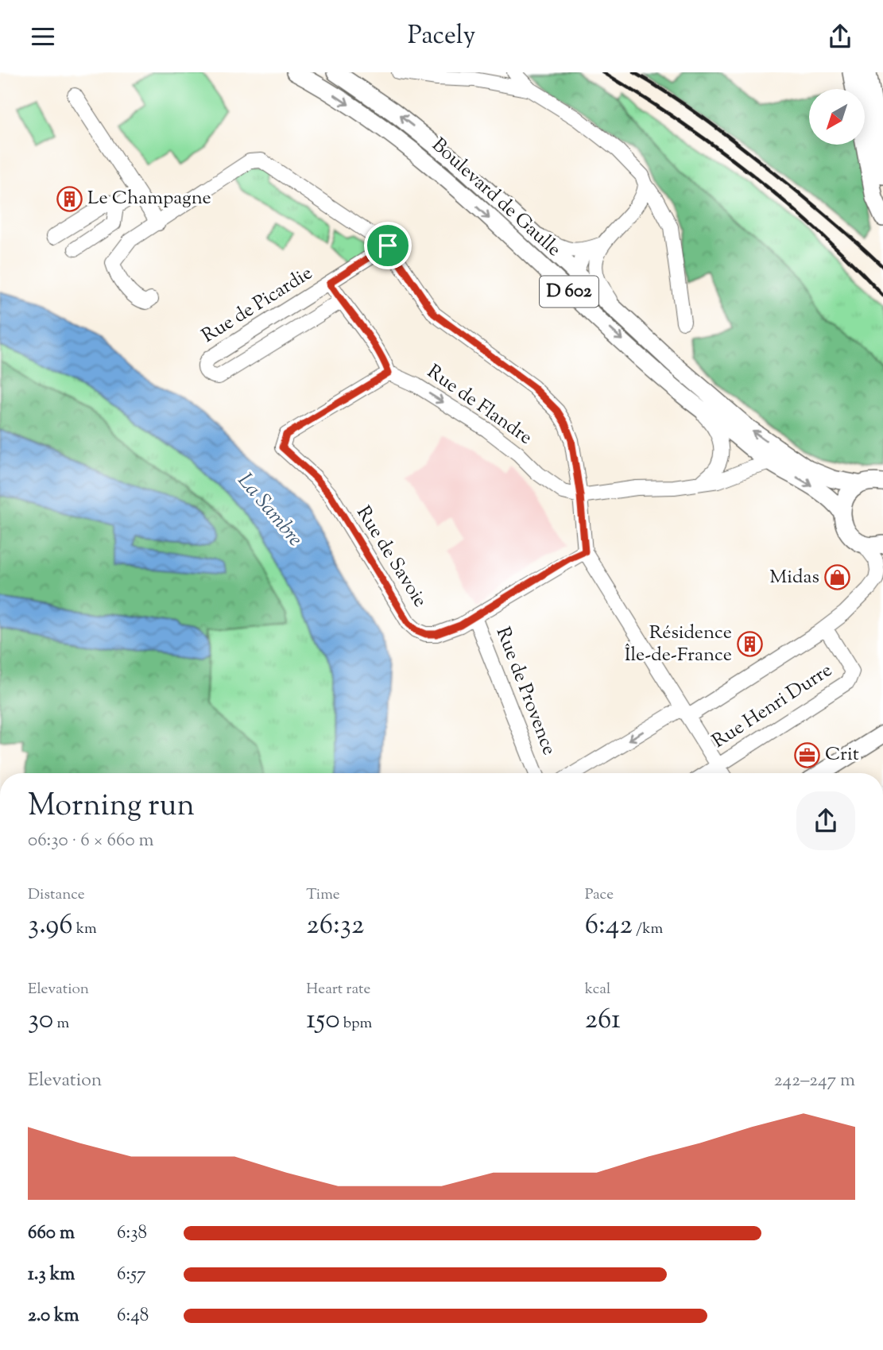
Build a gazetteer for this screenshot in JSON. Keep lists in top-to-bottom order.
{
  "streets": {
    "main road": ["Boulevard de Gaulle", "D 602"],
    "street": [
      "Rue de Picardie",
      "Rue de Flandre",
      "Rue de Savoie",
      "Rue de Provence",
      "Rue Henri Durre"
    ]
  },
  "crossings": [
    ["Boulevard de Gaulle", "Rue de Flandre"],
    ["Rue de Flandre", "Rue de Savoie"],
    ["Rue de Savoie", "Rue de Provence"]
  ],
  "water": ["La Sambre"],
  "places": {
    "building": ["Le Champagne", "Résidence Île-de-France"],
    "shop": ["Midas"],
    "office": ["Crit"]
  },
  "north": "bottom left",
  "page": {
    "header": "Pacely",
    "heading": ["Morning run", "06:30 · 6 × 660 m"],
    "stats": [
      ["Distance", "3.96 km"],
      ["Time", "26:32"],
      ["Pace", "6:42 /km"],
      ["Elevation", "30 m"],
      ["Heart rate", "150 bpm"],
      ["kcal", "261"]
    ],
    "chart": ["Elevation", "242–247 m"],
    "list": [
      {
        "name": "660 m",
        "note": "6:38"
      },
      {
        "name": "1.3 km",
        "note": "6:57"
      },
      {
        "name": "2.0 km",
        "note": "6:48"
      }
    ]
  }
}
